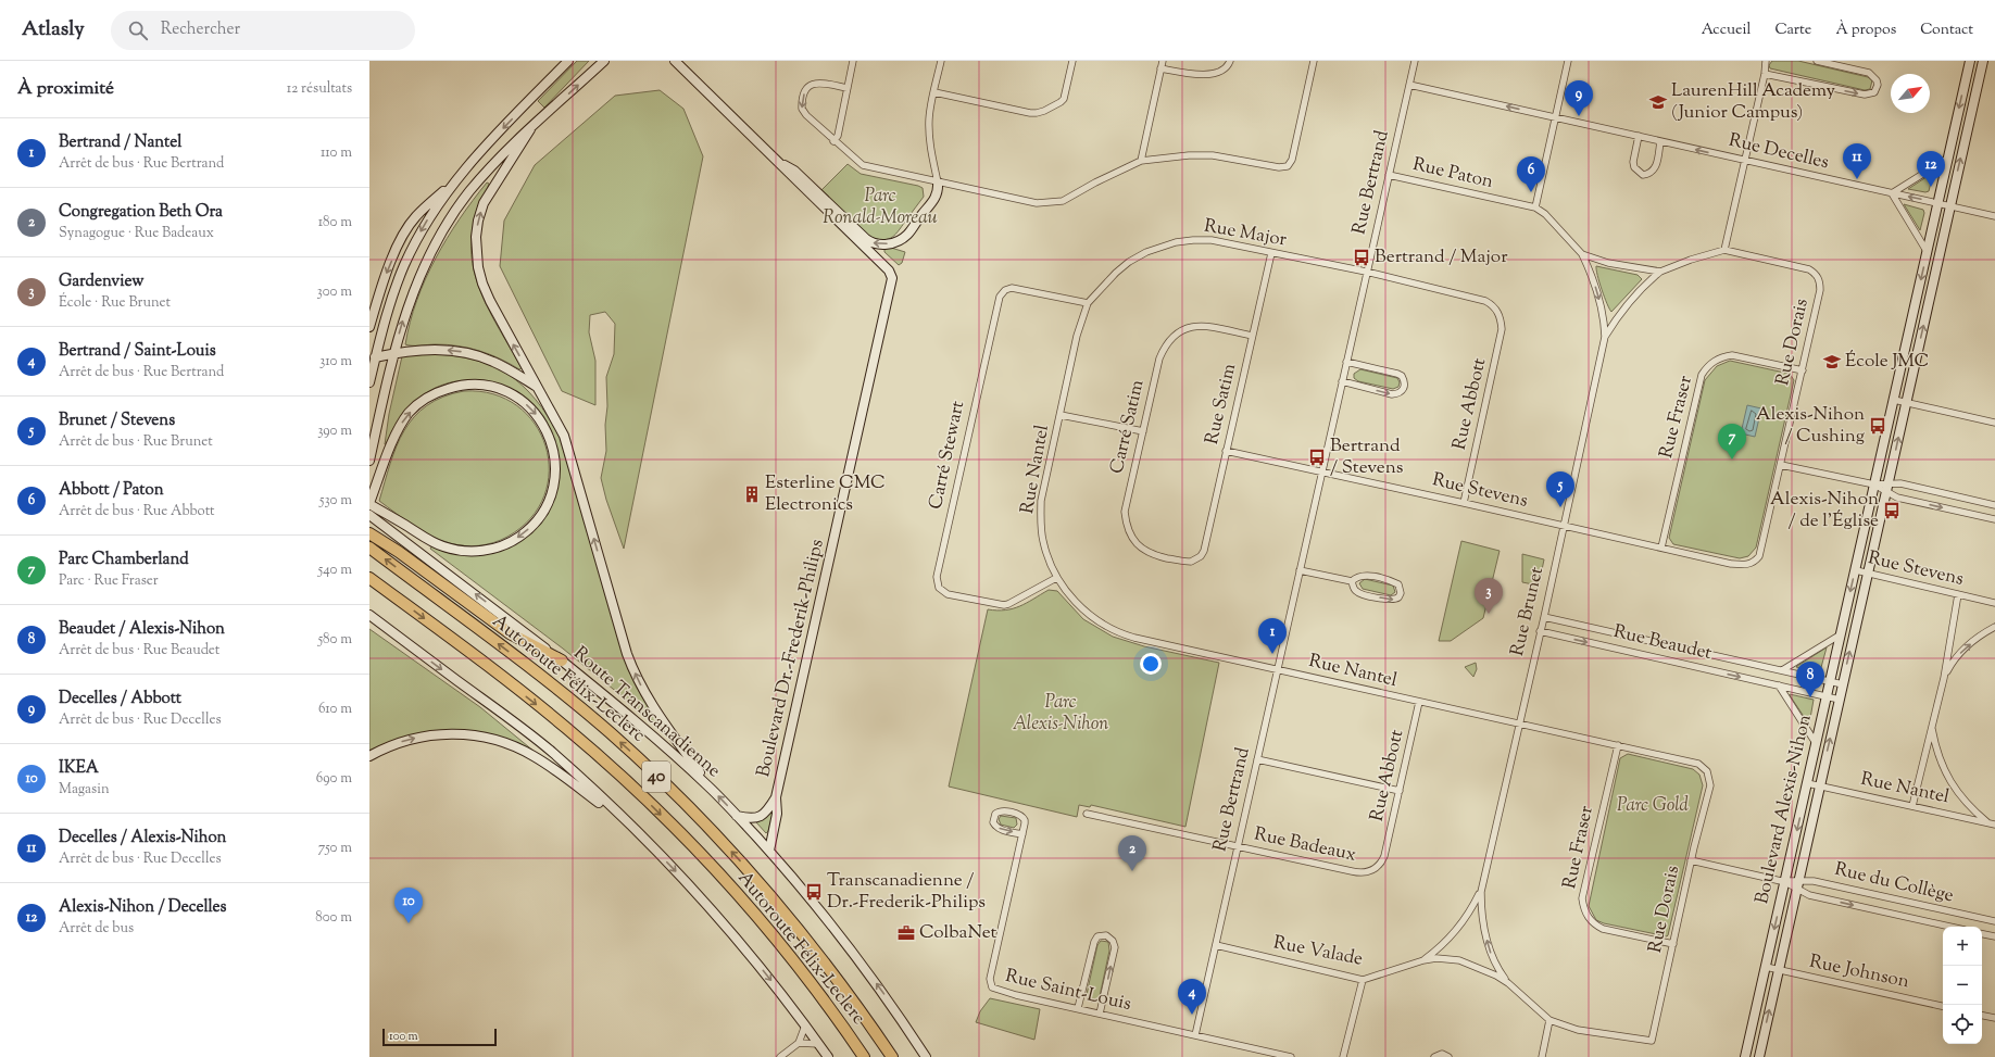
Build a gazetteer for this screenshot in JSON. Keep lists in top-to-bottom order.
{
  "streets": {
    "highway": ["Autoroute Félix-Leclerc", "40"],
    "main road": ["Boulevard Dr.-Frederik-Philips", "Route Transcanadienne", "Boulevard Alexis-Nihon"],
    "street": [
      "Rue Decelles",
      "Rue Paton",
      "Rue Bertrand",
      "Rue Major",
      "Rue Dorais",
      "Rue Satim",
      "Rue Abbott",
      "Rue Fraser",
      "Carré Satim",
      "Carré Stewart",
      "Rue Nantel",
      "Rue Stevens",
      "Rue Brunet",
      "Rue Beaudet",
      "Rue Badeaux",
      "Rue du Collège",
      "Rue Valade",
      "Rue Johnson",
      "Rue Saint-Louis"
    ]
  },
  "crossings": [
    ["Rue Decelles", "Rue Bertrand"],
    ["Rue Decelles", "Boulevard Alexis-Nihon"],
    ["Rue Paton", "Rue Bertrand"],
    ["Rue Paton", "Rue Brunet"],
    ["Rue Bertrand", "Rue Major"],
    ["Rue Bertrand", "Rue Nantel"],
    ["Rue Bertrand", "Rue Stevens"],
    ["Rue Bertrand", "Rue Badeaux"],
    ["Rue Bertrand", "Rue Valade"],
    ["Rue Bertrand", "Rue Saint-Louis"],
    ["Rue Major", "Rue Satim"],
    ["Rue Major", "Rue Abbott"],
    ["Rue Major", "Carré Stewart"],
    ["Rue Major", "Rue Nantel"],
    ["Rue Dorais", "Rue Fraser"],
    ["Rue Dorais", "Rue Nantel"],
    ["Rue Dorais", "Rue Stevens"],
    ["Rue Dorais", "Rue du Collège"],
    ["Rue Dorais", "Rue Valade"],
    ["Rue Satim", "Carré Satim"],
    ["Rue Satim", "Rue Stevens"],
    ["Rue Abbott", "Rue Nantel"],
    ["Rue Abbott", "Rue Stevens"],
    ["Rue Abbott", "Rue Badeaux"],
    ["Rue Fraser", "Rue Nantel"],
    ["Rue Fraser", "Rue Stevens"],
    ["Carré Stewart", "Rue Nantel"],
    ["Rue Nantel", "Rue Brunet"],
    ["Rue Nantel", "Boulevard Alexis-Nihon"],
    ["Rue Stevens", "Rue Brunet"],
    ["Rue Stevens", "Boulevard Alexis-Nihon"],
    ["Rue Brunet", "Rue Beaudet"],
    ["Rue Brunet", "Rue Valade"],
    ["Rue Beaudet", "Boulevard Alexis-Nihon"],
    ["Boulevard Alexis-Nihon", "Rue du Collège"],
    ["Boulevard Alexis-Nihon", "Rue Johnson"]
  ],
  "one_way": ["Rue Decelles", "Route Transcanadienne"],
  "parks": ["Parc Ronald-Moreau", "Parc Alexis-Nihon", "Parc Gold"],
  "places": {
    "school or university": ["LaurenHill Academy (Junior Campus)", "École JMC"],
    "bus stop": [
      "Bertrand / Major",
      "Alexis-Nihon / Cushing",
      "Bertrand / Stevens",
      "Alexis-Nihon / de l'Église",
      "Transcanadienne / Dr.-Frederik-Philips"
    ],
    "building": ["Esterline CMC Electronics"],
    "office": ["ColbaNet"]
  },
  "scale_bar": "100 m",
  "north": "top right",
  "page": {
    "header": "Atlasly",
    "search": "Rechercher",
    "nav": [
      "Accueil",
      "Carte",
      "À propos",
      "Contact"
    ],
    "heading": ["À proximité", "12 résultats"],
    "pins": [
      "9",
      "11",
      "12",
      "6",
      "7",
      "5",
      "3",
      "1",
      "8",
      "2",
      "10",
      "4"
    ],
    "list": [
      {
        "mark": "1",
        "name": "Bertrand / Nantel",
        "note": "Arrêt de bus · Rue Bertrand",
        "value": "110 m"
      },
      {
        "mark": "2",
        "name": "Congregation Beth Ora",
        "note": "Synagogue · Rue Badeaux",
        "value": "180 m"
      },
      {
        "mark": "3",
        "name": "Gardenview",
        "note": "École · Rue Brunet",
        "value": "300 m"
      },
      {
        "mark": "4",
        "name": "Bertrand / Saint-Louis",
        "note": "Arrêt de bus · Rue Bertrand",
        "value": "310 m"
      },
      {
        "mark": "5",
        "name": "Brunet / Stevens",
        "note": "Arrêt de bus · Rue Brunet",
        "value": "390 m"
      },
      {
        "mark": "6",
        "name": "Abbott / Paton",
        "note": "Arrêt de bus · Rue Abbott",
        "value": "530 m"
      },
      {
        "mark": "7",
        "name": "Parc Chamberland",
        "note": "Parc · Rue Fraser",
        "value": "540 m"
      },
      {
        "mark": "8",
        "name": "Beaudet / Alexis-Nihon",
        "note": "Arrêt de bus · Rue Beaudet",
        "value": "580 m"
      },
      {
        "mark": "9",
        "name": "Decelles / Abbott",
        "note": "Arrêt de bus · Rue Decelles",
        "value": "610 m"
      },
      {
        "mark": "10",
        "name": "IKEA",
        "note": "Magasin",
        "value": "690 m"
      },
      {
        "mark": "11",
        "name": "Decelles / Alexis-Nihon",
        "note": "Arrêt de bus · Rue Decelles",
        "value": "750 m"
      },
      {
        "mark": "12",
        "name": "Alexis-Nihon / Decelles",
        "note": "Arrêt de bus",
        "value": "800 m"
      }
    ],
    "map_buttons": ["+", "−"],
    "scale": "100 m"
  }
}
